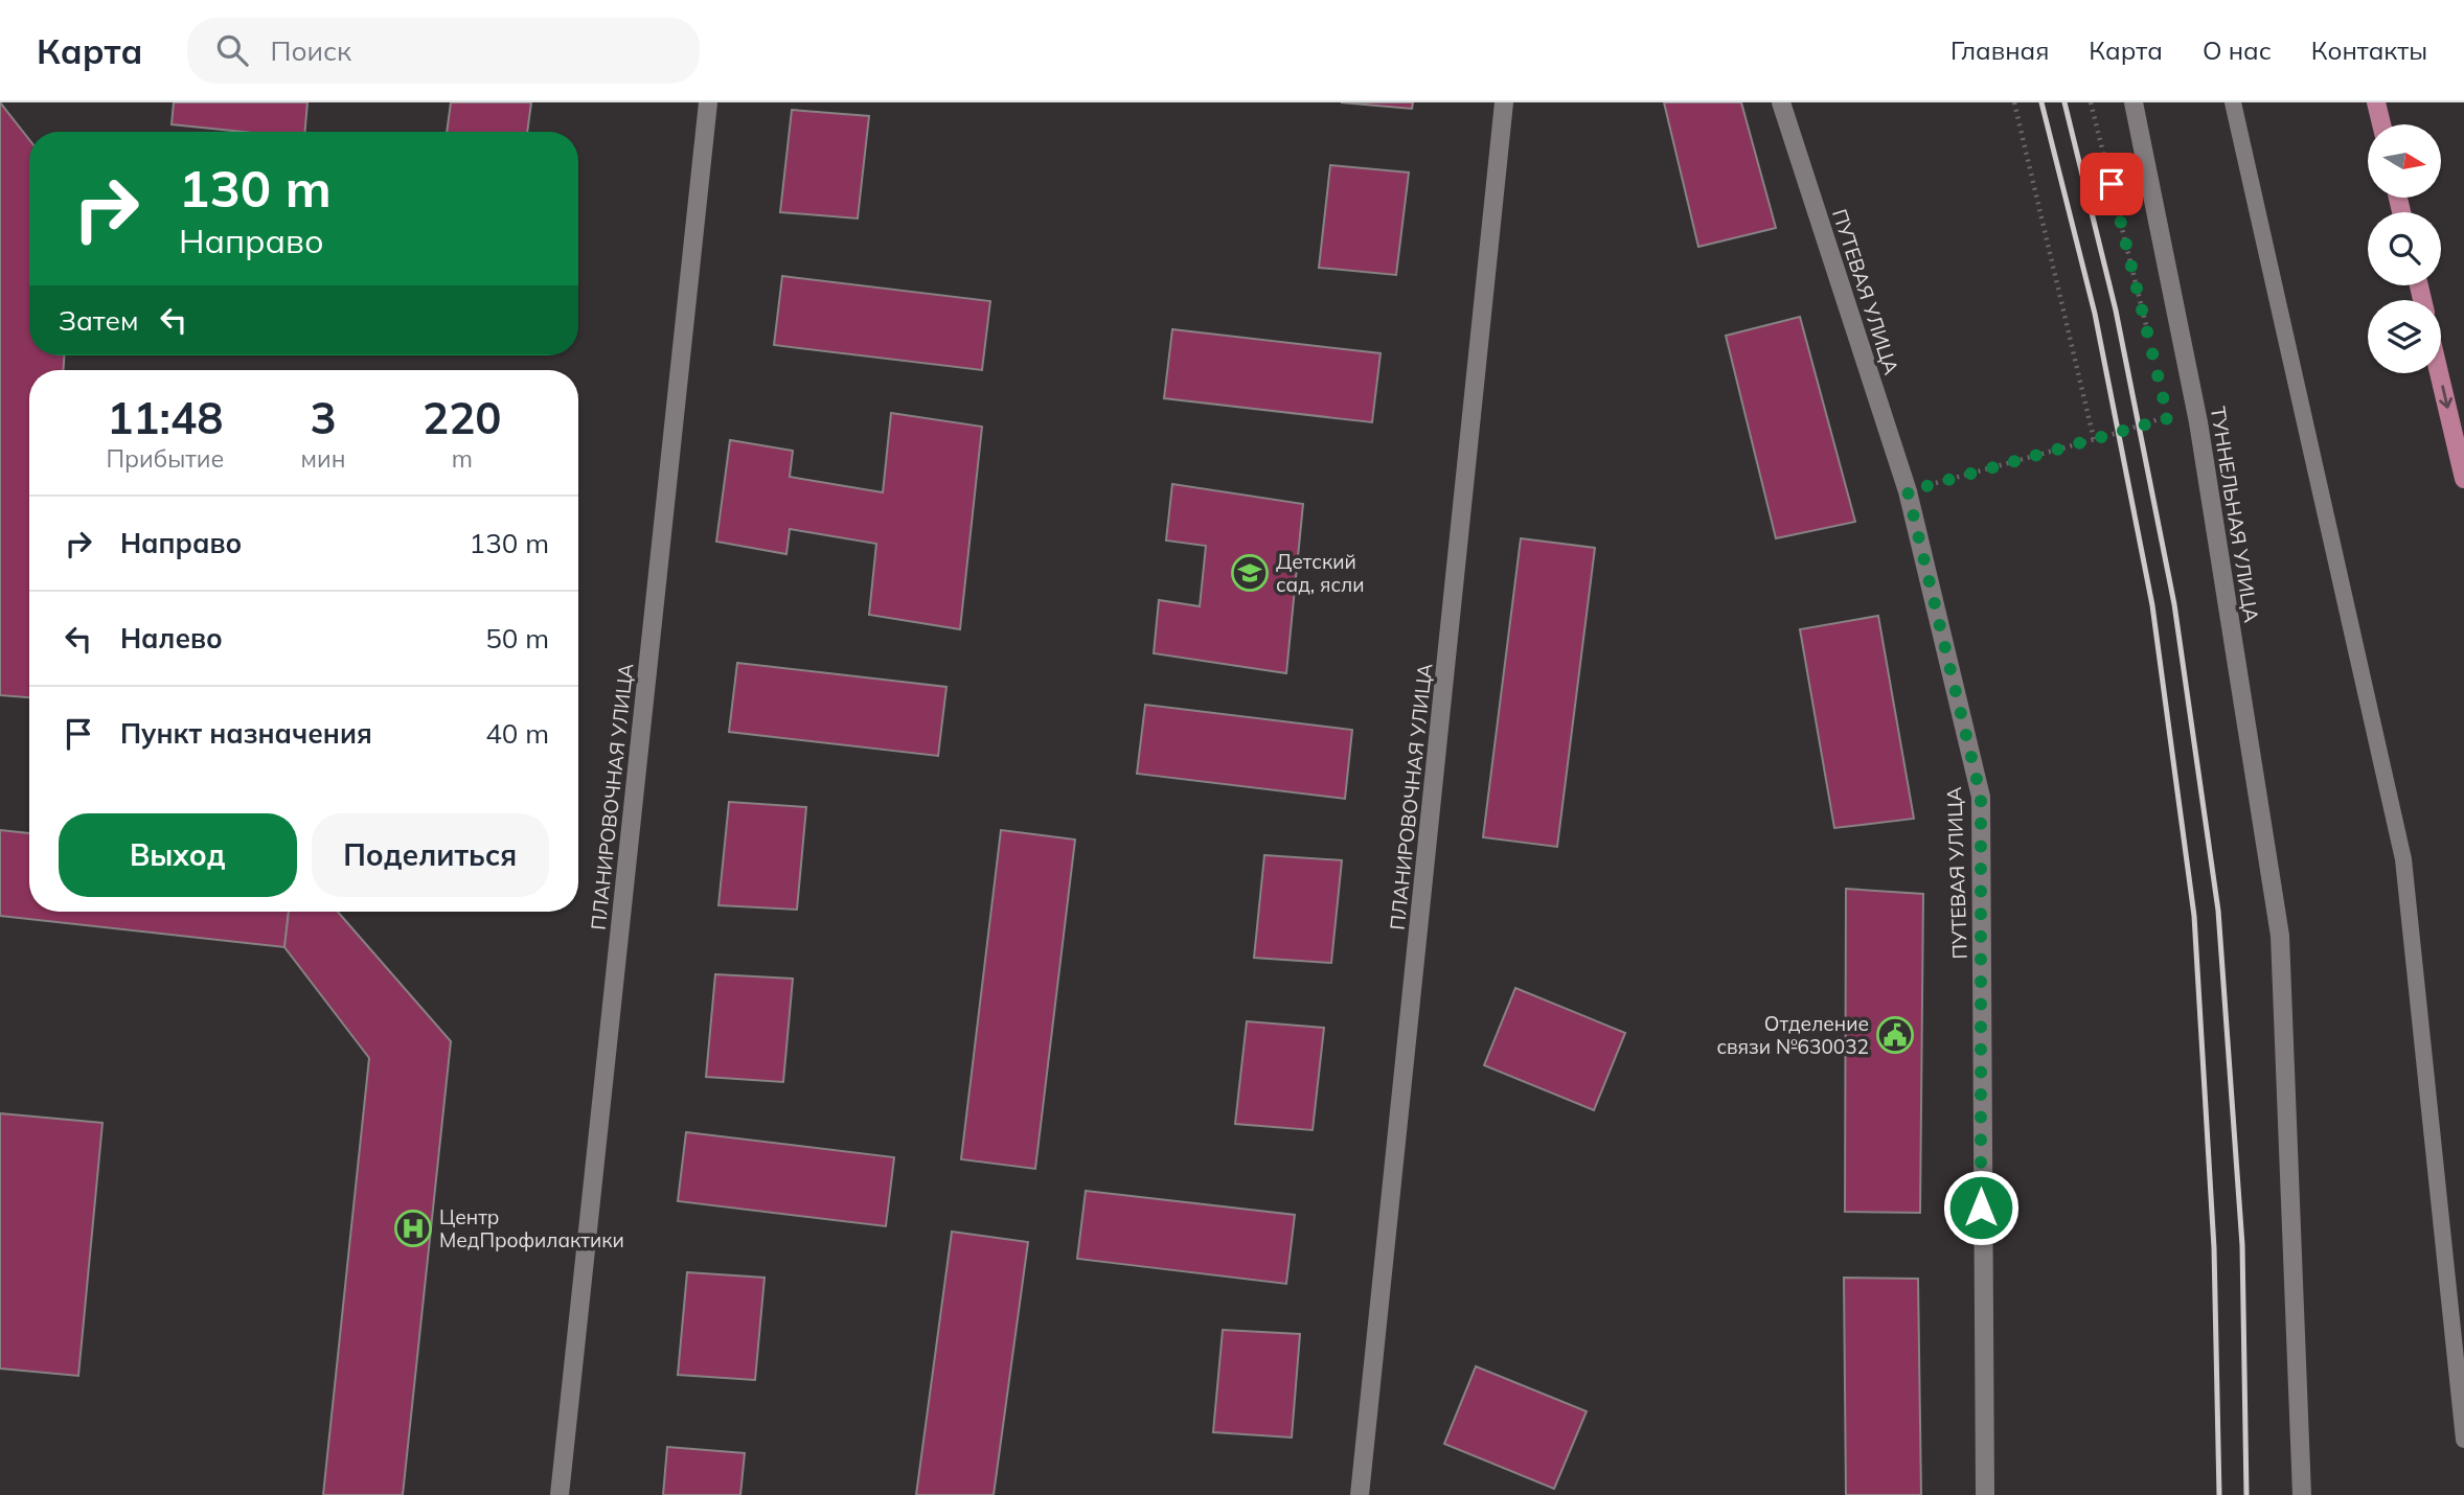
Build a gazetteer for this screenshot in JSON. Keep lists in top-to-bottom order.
{
  "streets": {
    "street": ["ПУТЕВАЯ УЛИЦА", "ТУННЕЛЬНАЯ УЛИЦА", "ПЛАНИРОВОЧНАЯ УЛИЦА"]
  },
  "places": {
    "school or university": ["Детский сад, ясли"],
    "public building": ["Отделение связи №630032"],
    "hospital": ["Центр МедПрофилактики"]
  },
  "north": "right",
  "page": {
    "header": "Карта",
    "search": "Поиск",
    "nav": [
      "Главная",
      "Карта",
      "О нас",
      "Контакты"
    ],
    "turn": ["130 m", "Направо"],
    "then": "Затем",
    "eta": [
      "11:48",
      "Прибытие",
      "3",
      "мин",
      "220",
      "m"
    ],
    "list": [
      {
        "name": "Направо",
        "value": "130 m"
      },
      {
        "name": "Налево",
        "value": "50 m"
      },
      {
        "name": "Пункт назначения",
        "value": "40 m"
      }
    ],
    "buttons": ["Выход", "Поделиться"]
  }
}
